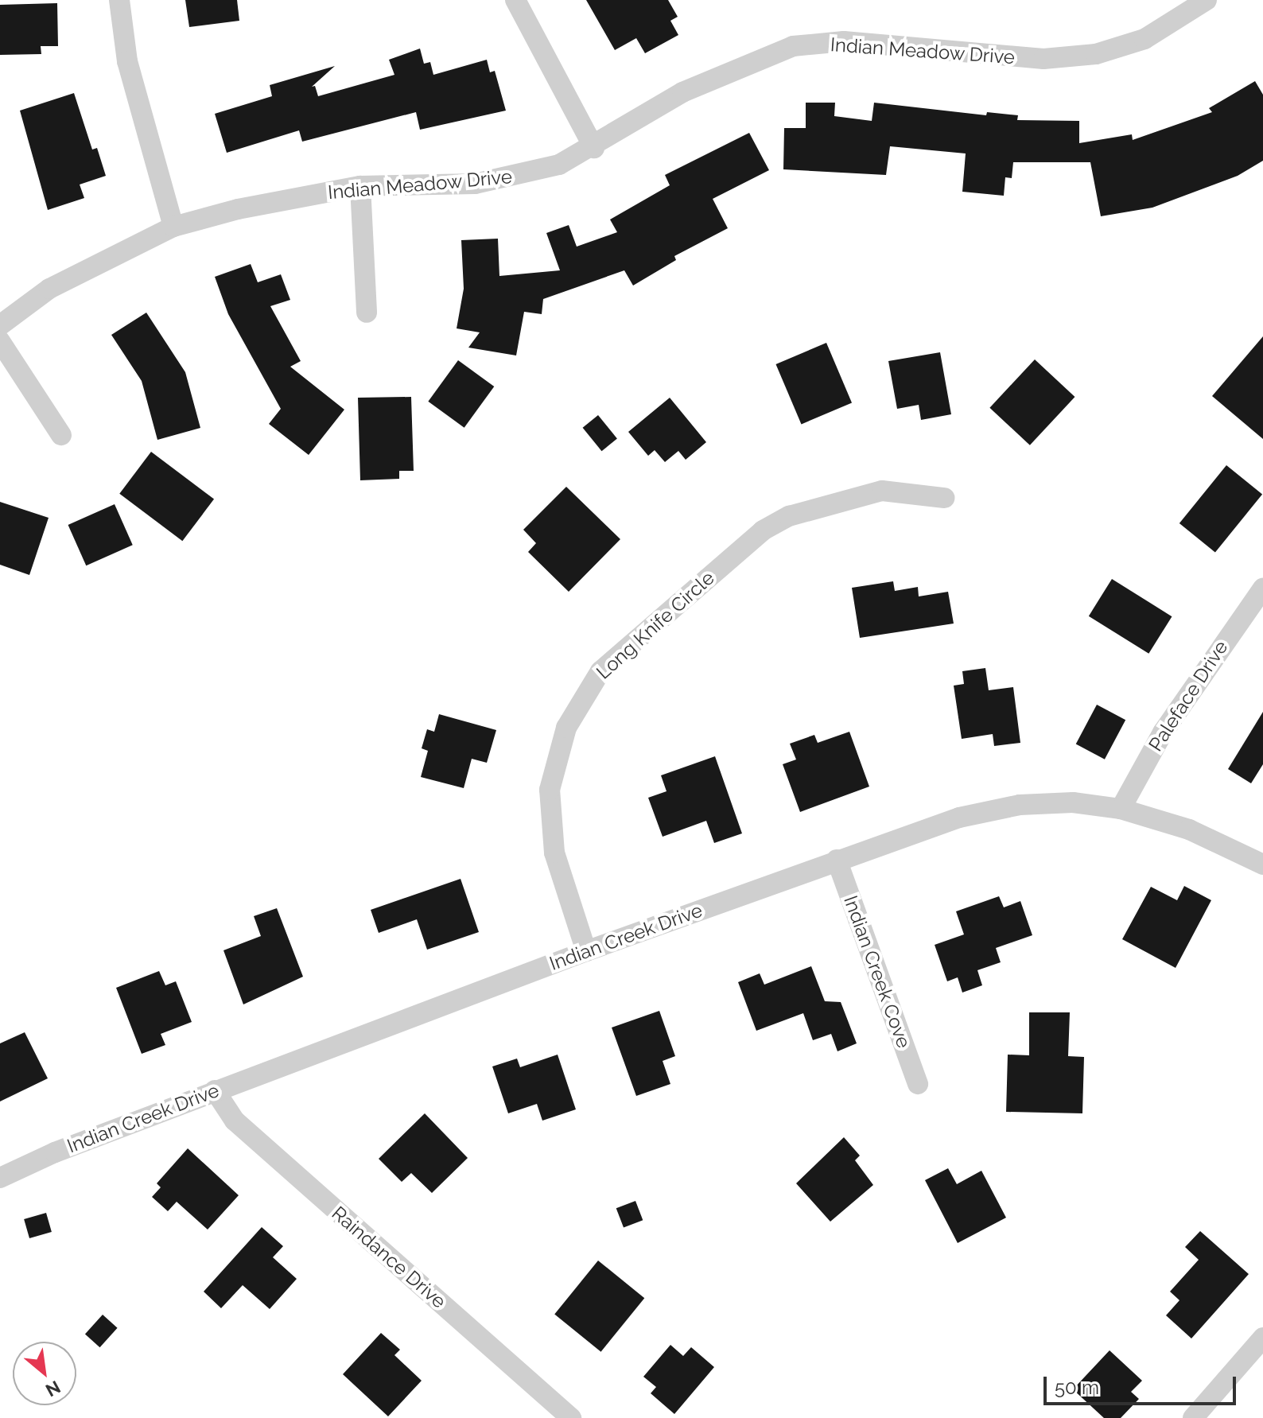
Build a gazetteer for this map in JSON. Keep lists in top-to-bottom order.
{
  "streets": {
    "street": [
      "Indian Meadow Drive",
      "Long Knife Circle",
      "Paleface Drive",
      "Indian Creek Drive",
      "Indian Creek Cove",
      "Raindance Drive"
    ]
  },
  "crossings": [
    ["Long Knife Circle", "Indian Creek Drive"],
    ["Paleface Drive", "Indian Creek Drive"],
    ["Indian Creek Drive", "Indian Creek Cove"],
    ["Indian Creek Drive", "Raindance Drive"]
  ],
  "scale_bar": "50 m",
  "north": "bottom right"
}
